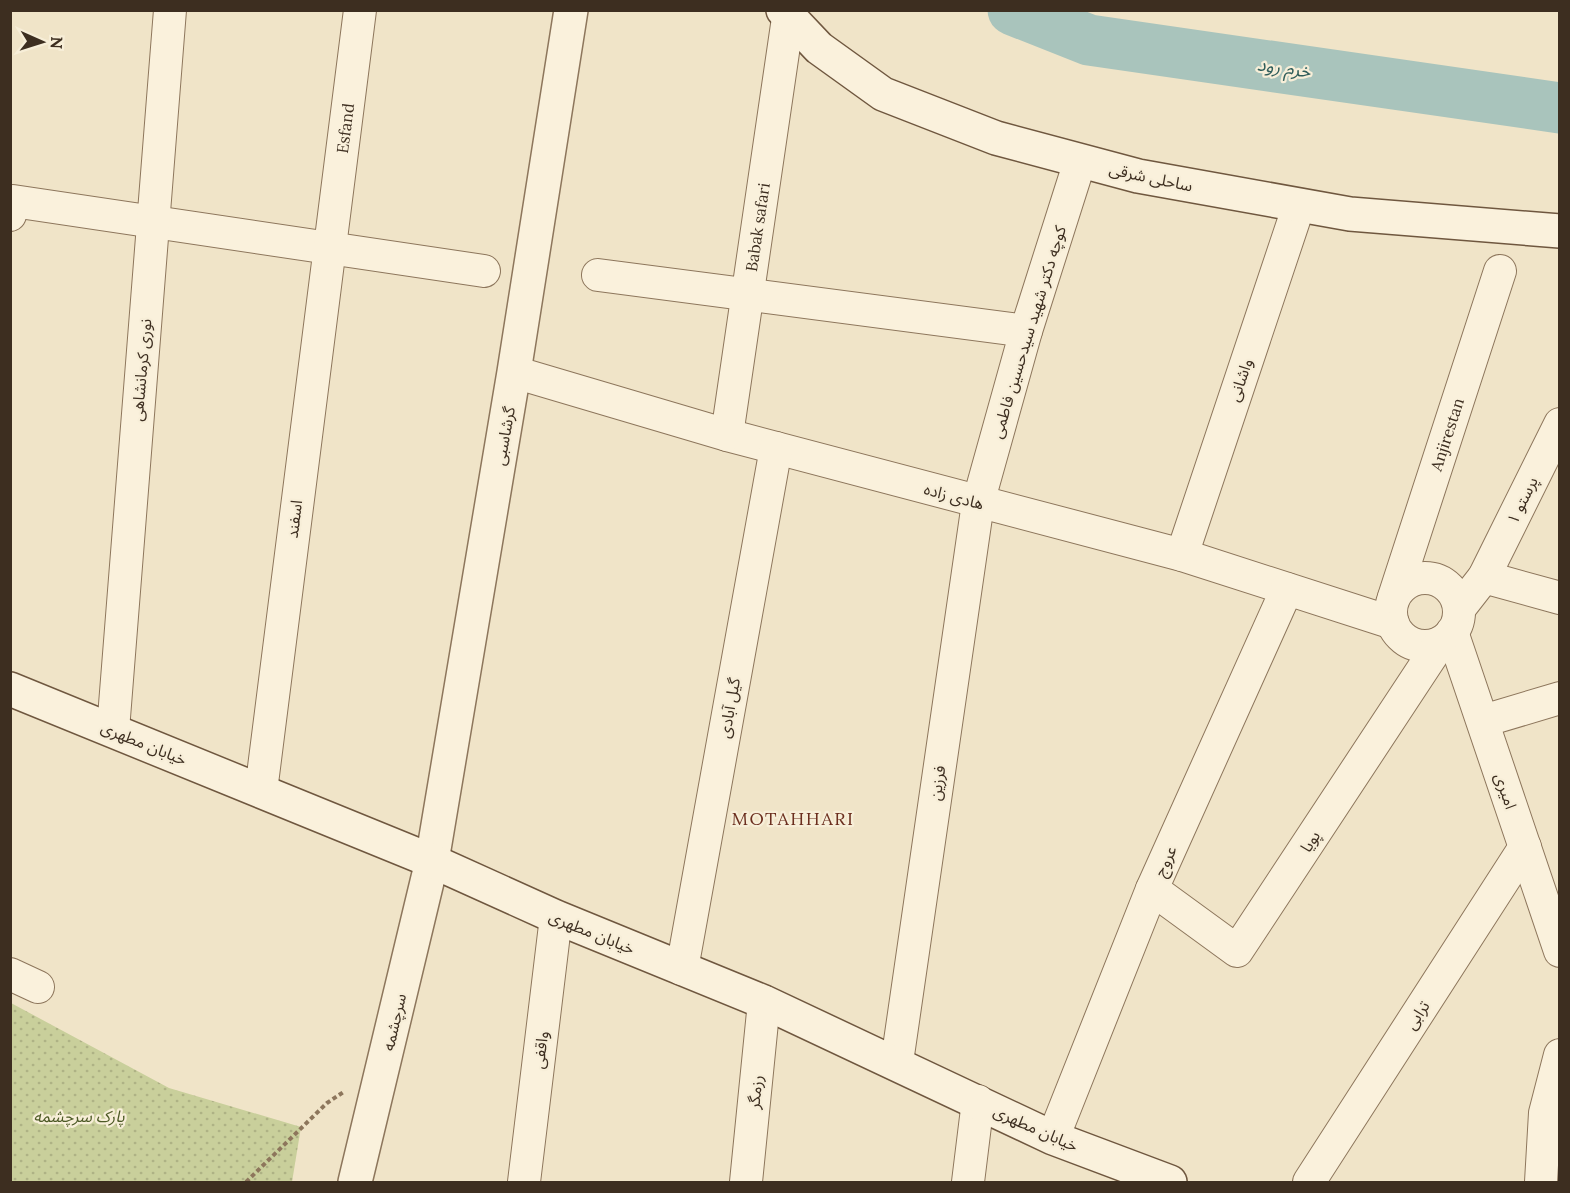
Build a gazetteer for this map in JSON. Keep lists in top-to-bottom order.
{
  "streets": {
    "main road": [
      "ساحلی شرقی",
      "گرشاسبی",
      "خیابان مطهری",
      "سرچشمه"
    ],
    "street": [
      "Esfand",
      "Babak safari",
      "کوچه دکتر شهید سیدحسین فاطمی",
      "نوری کرمانشاهی",
      "واشانی",
      "Anjirestan",
      "هادی زاده",
      "پرستو ۱",
      "اسفند",
      "گیل آبادی",
      "فرزین",
      "امیری",
      "پویا",
      "عروج",
      "ترابی",
      "واقفی",
      "رزمگر"
    ]
  },
  "crossings": [
    ["Esfand", "اسفند"],
    ["ساحلی شرقی", "Babak safari"],
    ["ساحلی شرقی", "کوچه دکتر شهید سیدحسین فاطمی"],
    ["ساحلی شرقی", "واشانی"],
    ["Babak safari", "هادی زاده"],
    ["کوچه دکتر شهید سیدحسین فاطمی", "هادی زاده"],
    ["کوچه دکتر شهید سیدحسین فاطمی", "فرزین"],
    ["نوری کرمانشاهی", "خیابان مطهری"],
    ["واشانی", "هادی زاده"],
    ["Anjirestan", "هادی زاده"],
    ["Anjirestan", "پرستو ۱"],
    ["Anjirestan", "امیری"],
    ["Anjirestan", "پویا"],
    ["گرشاسبی", "هادی زاده"],
    ["گرشاسبی", "خیابان مطهری"],
    ["گرشاسبی", "سرچشمه"],
    ["هادی زاده", "پرستو ۱"],
    ["هادی زاده", "گیل آبادی"],
    ["هادی زاده", "فرزین"],
    ["هادی زاده", "امیری"],
    ["هادی زاده", "پویا"],
    ["هادی زاده", "عروج"],
    ["پرستو ۱", "امیری"],
    ["پرستو ۱", "پویا"],
    ["اسفند", "خیابان مطهری"],
    ["گیل آبادی", "خیابان مطهری"],
    ["خیابان مطهری", "فرزین"],
    ["خیابان مطهری", "عروج"],
    ["خیابان مطهری", "سرچشمه"],
    ["خیابان مطهری", "واقفی"],
    ["خیابان مطهری", "رزمگر"],
    ["امیری", "پویا"],
    ["امیری", "ترابی"],
    ["پویا", "عروج"]
  ],
  "districts": ["MOTAHHARI"],
  "water": ["خرم رود"],
  "parks": ["پارک سرچشمه"],
  "north": "right"
}
